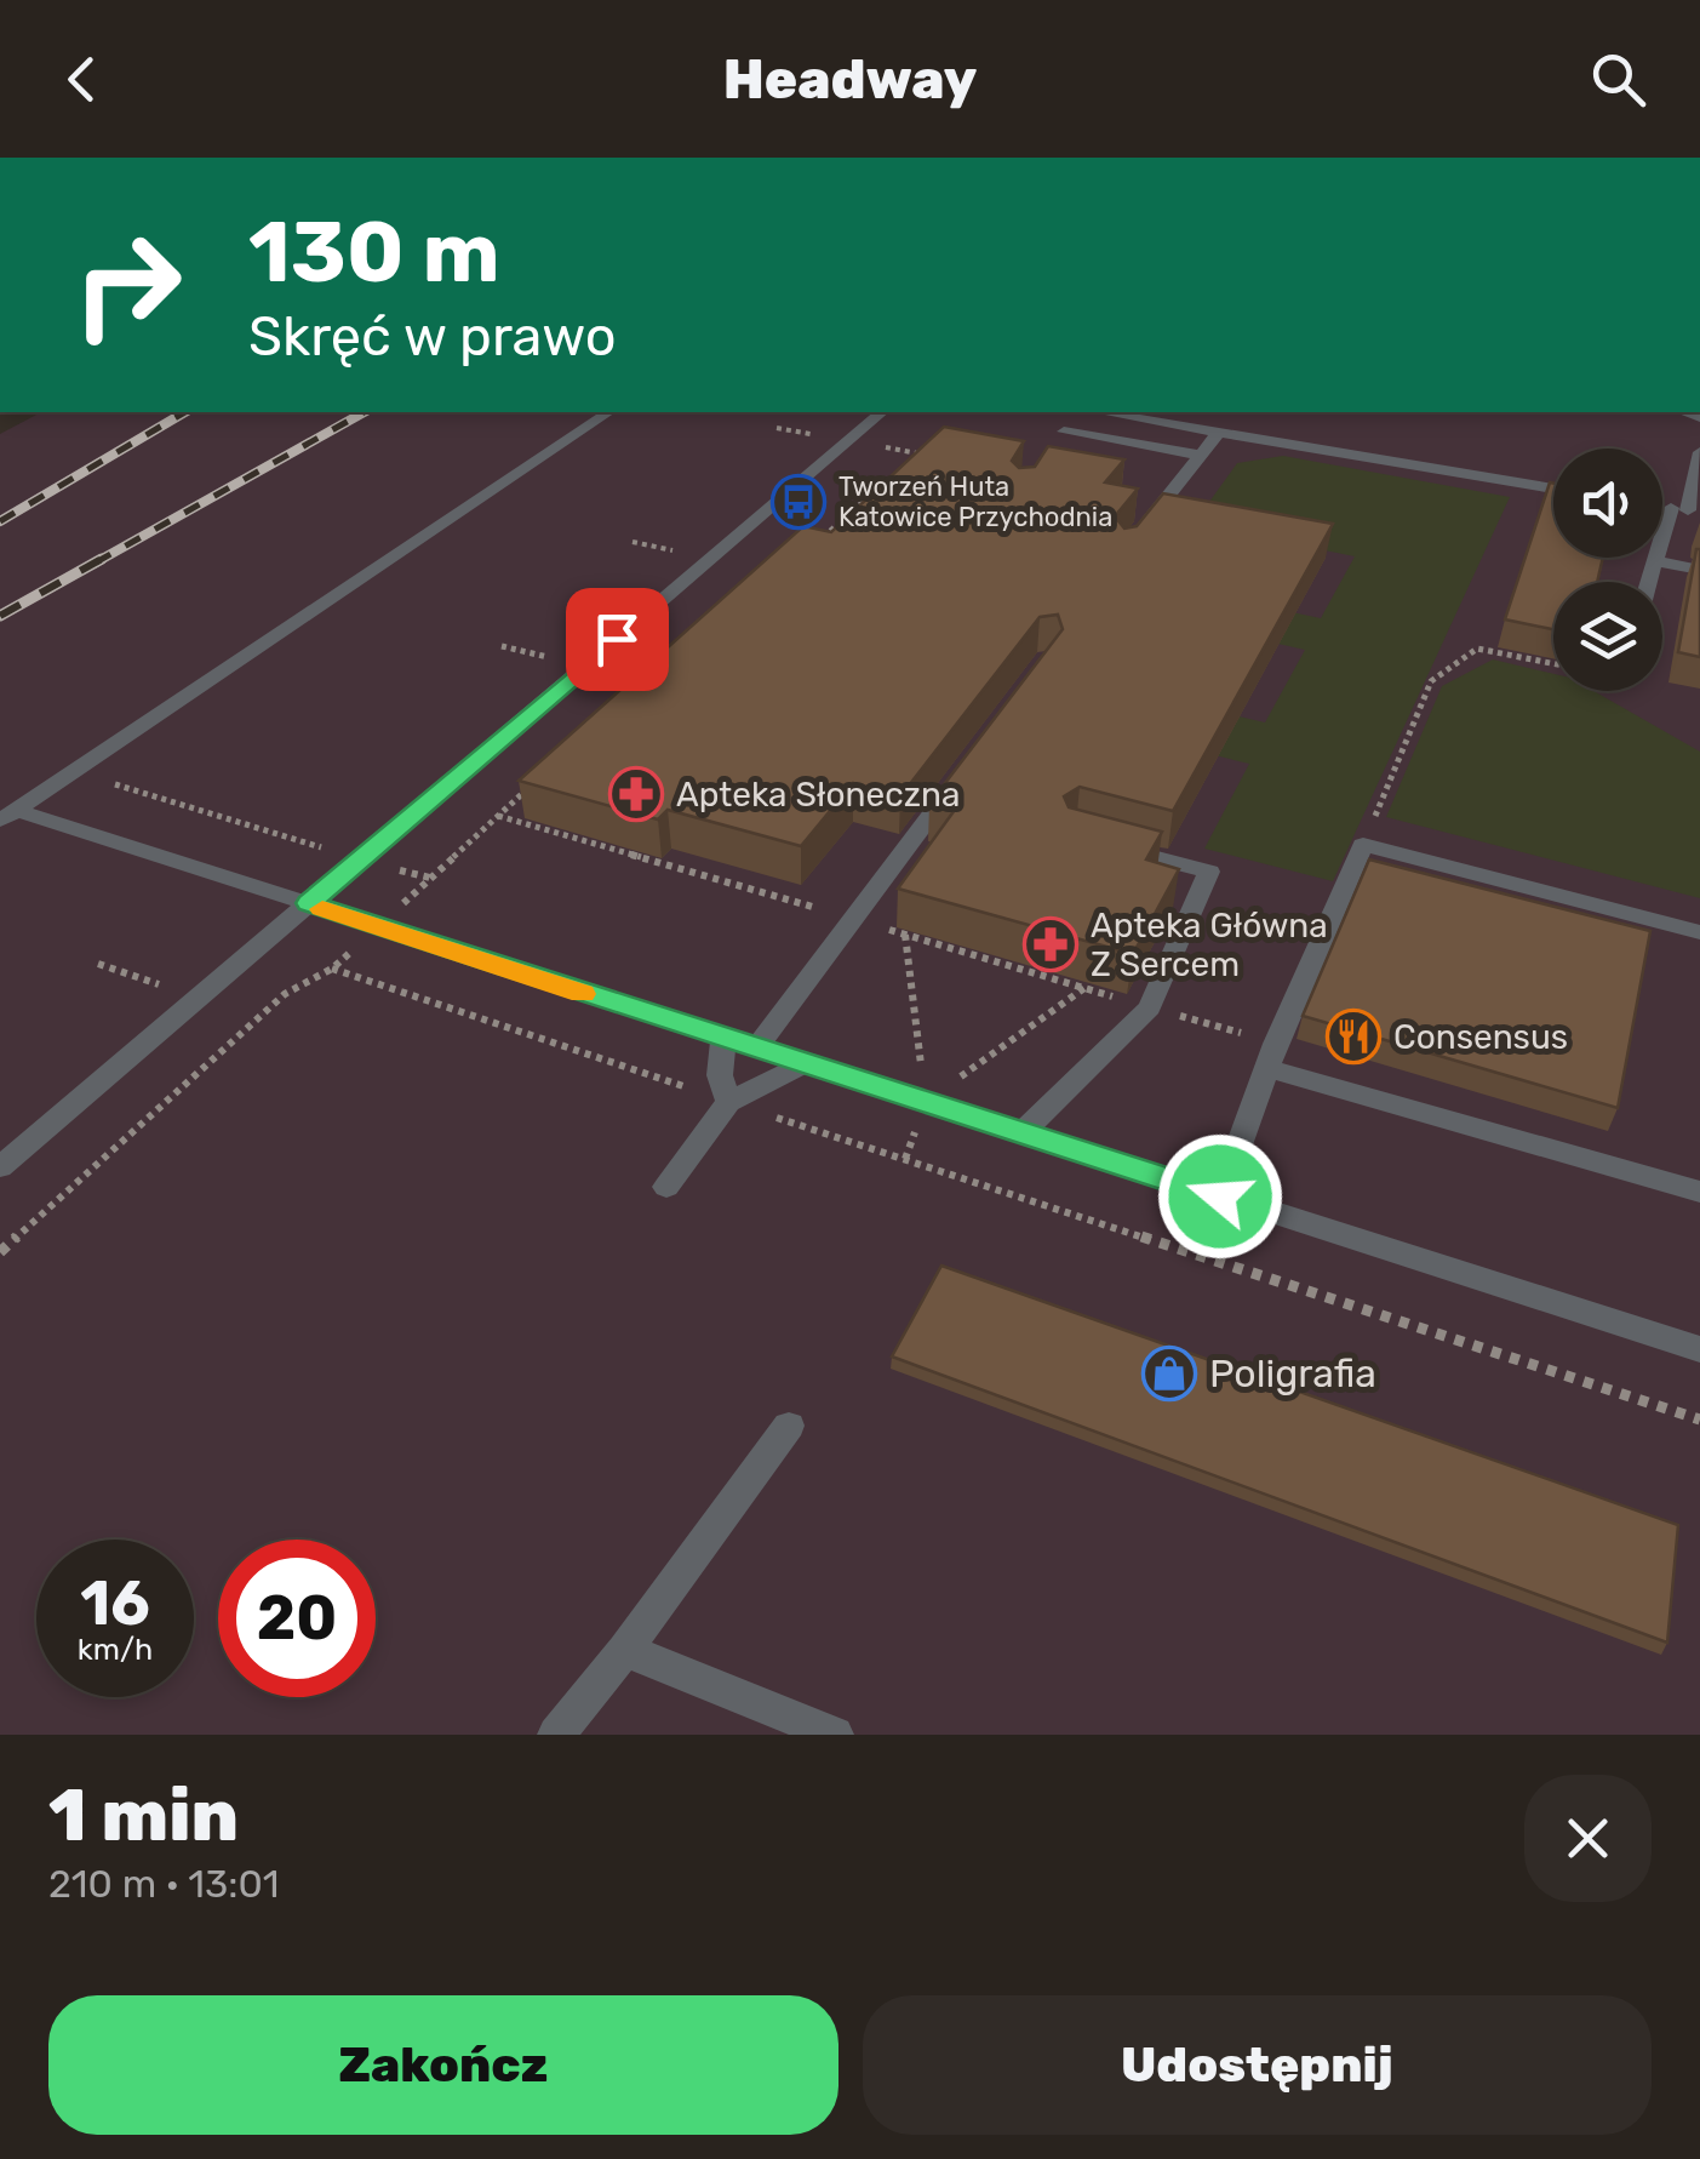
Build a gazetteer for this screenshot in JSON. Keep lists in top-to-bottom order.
{
  "places": {
    "bus stop": ["Tworzeń Huta Katowice Przychodnia"],
    "pharmacy": ["Apteka Słoneczna", "Apteka Główna Z Sercem"],
    "restaurant": ["Consensus"],
    "shop": ["Poligrafia"]
  },
  "page": {
    "header": "Headway",
    "turn": ["130 m", "Skręć w prawo"],
    "speed": "16 km/h",
    "limit": "20",
    "heading": ["1 min", "210 m · 13:01"],
    "buttons": ["Zakończ", "Udostępnij"]
  }
}
